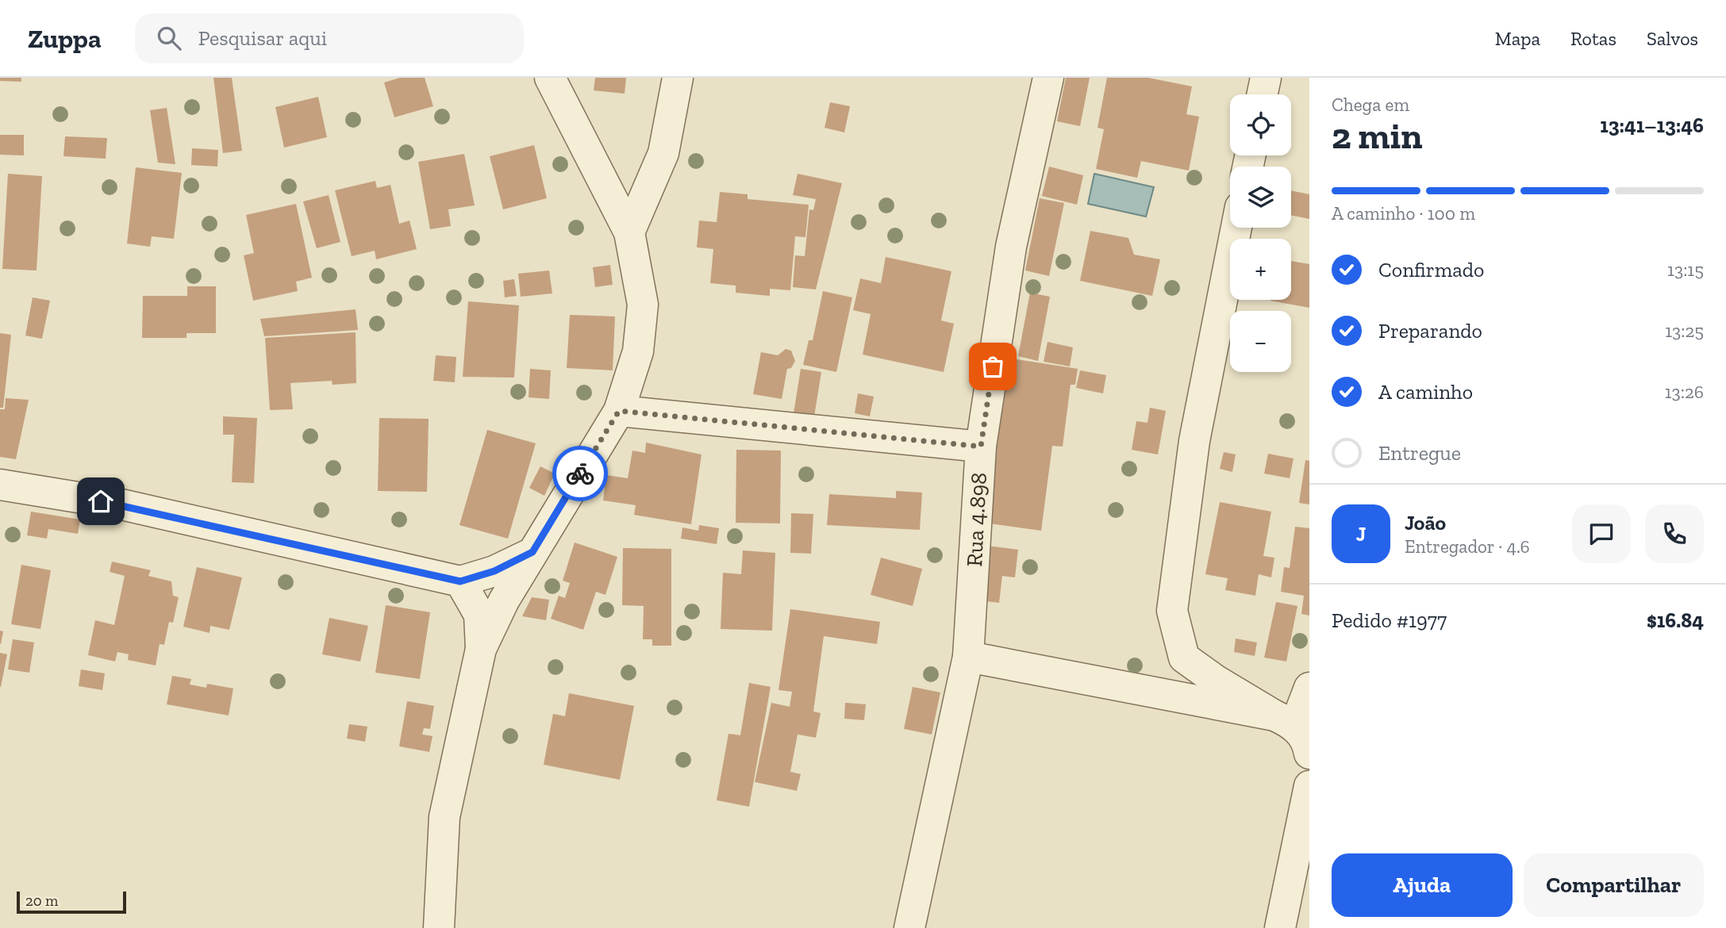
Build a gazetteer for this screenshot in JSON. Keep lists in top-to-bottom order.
{
  "streets": {
    "street": ["Rua 4.898"]
  },
  "scale_bar": "20 m",
  "page": {
    "header": "Zuppa",
    "search": "Pesquisar aqui",
    "nav": ["Mapa", "Rotas", "Salvos"],
    "heading": ["2 min", "Chega em", "13:41–13:46"],
    "panel": [
      "João",
      "Entregador · 4.6",
      "Pedido #1977",
      "$16.84"
    ],
    "map_buttons": ["+", "−"],
    "bar": "A caminho · 100 m",
    "list": [
      ["Confirmado", "13:15"],
      ["Preparando", "13:25"],
      ["A caminho", "13:26"],
      "Entregue"
    ],
    "round": "J",
    "buttons": ["Ajuda", "Compartilhar"],
    "scale": "20 m"
  }
}
